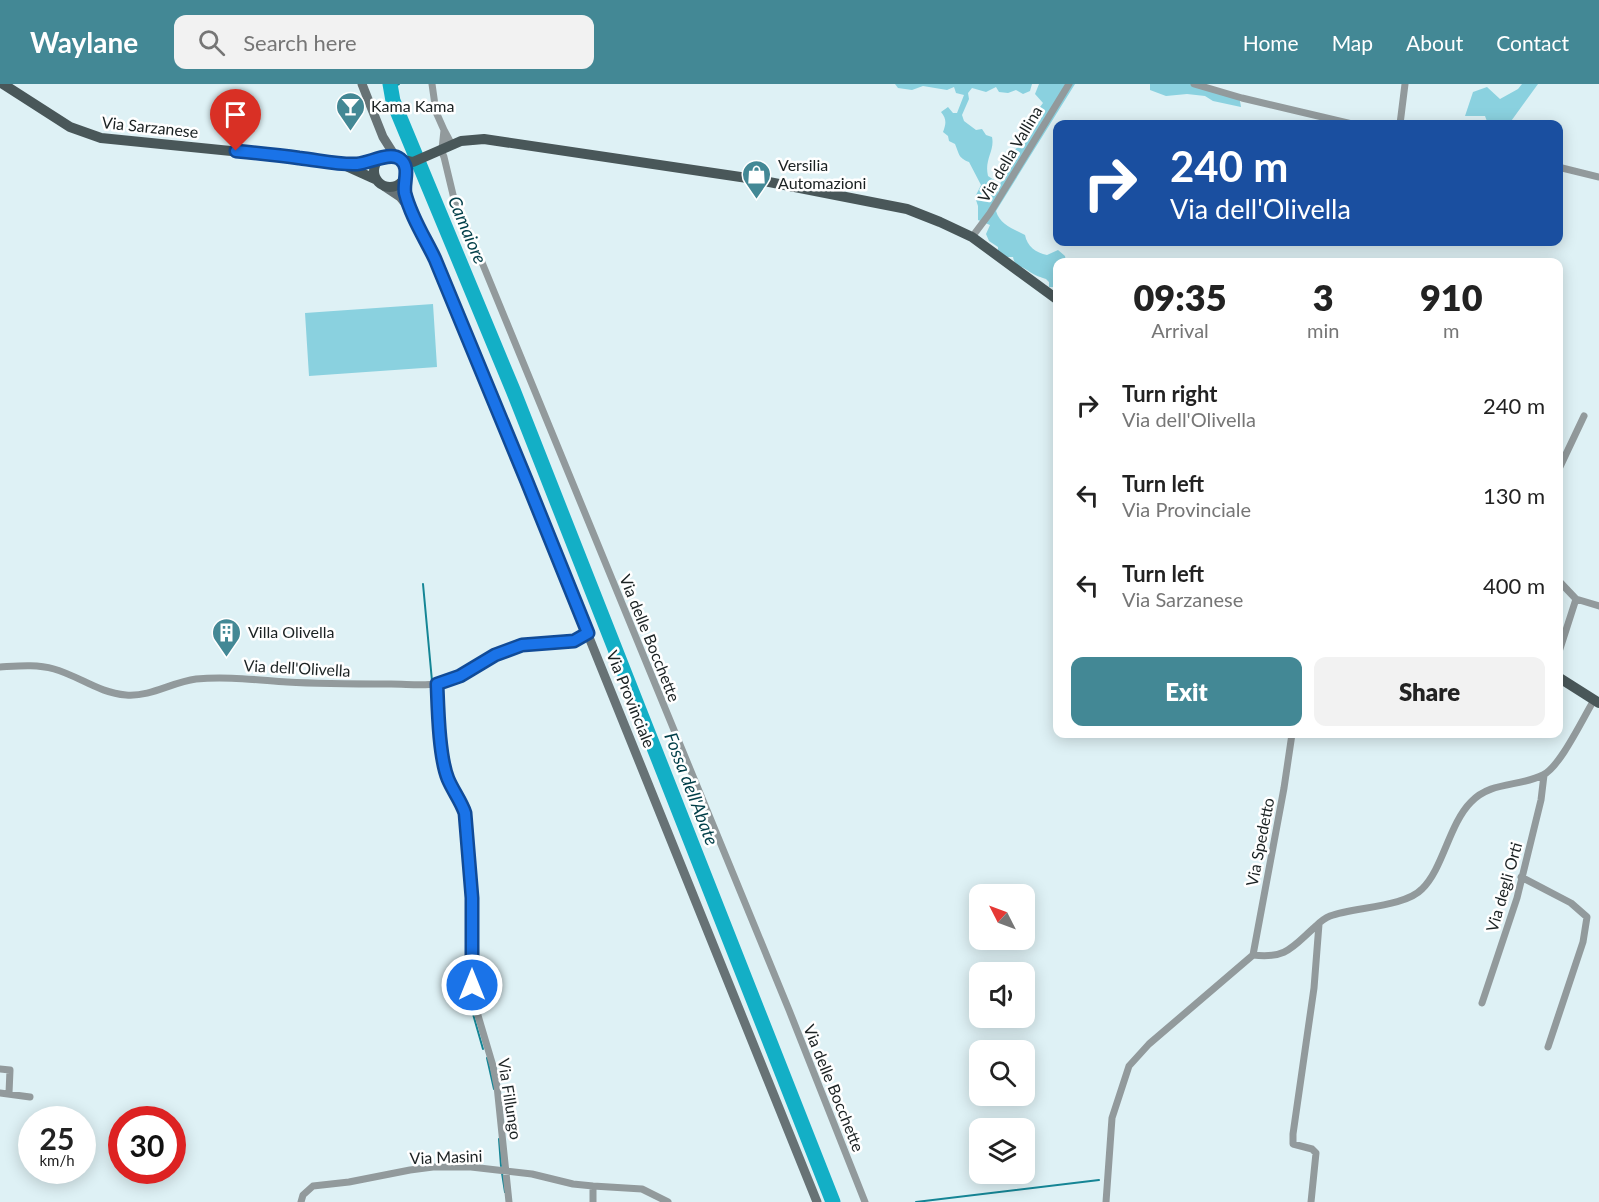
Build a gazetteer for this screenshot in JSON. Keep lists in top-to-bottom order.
{
  "streets": {
    "main road": ["Via Sarzanese", "Via Provinciale"],
    "street": [
      "Via della Vallina",
      "Via delle Bocchette",
      "Via dell'Olivella",
      "Via Spedetto",
      "Via degli Orti",
      "Via Fillungo",
      "Via Masini"
    ]
  },
  "crossings": [
    ["Via Sarzanese", "Via Provinciale"],
    ["Via dell'Olivella", "Via Provinciale"],
    ["Via dell'Olivella", "Via Fillungo"],
    ["Via Fillungo", "Via Masini"]
  ],
  "water": ["Camaiore", "Fossa dell'Abate"],
  "places": {
    "bar": ["Kama Kama"],
    "shop": ["Versilia Automazioni"],
    "building": ["Villa Olivella"]
  },
  "north": "top left",
  "page": {
    "header": "Waylane",
    "search": "Search here",
    "nav": [
      "Home",
      "Map",
      "About",
      "Contact"
    ],
    "turn": ["240 m", "Via dell'Olivella"],
    "eta": [
      "09:35",
      "Arrival",
      "3",
      "min",
      "910",
      "m"
    ],
    "list": [
      {
        "name": "Turn right",
        "note": "Via dell'Olivella",
        "value": "240 m"
      },
      {
        "name": "Turn left",
        "note": "Via Provinciale",
        "value": "130 m"
      },
      {
        "name": "Turn left",
        "note": "Via Sarzanese",
        "value": "400 m"
      }
    ],
    "buttons": ["Exit", "Share"],
    "speed": "25 km/h",
    "limit": "30"
  }
}
